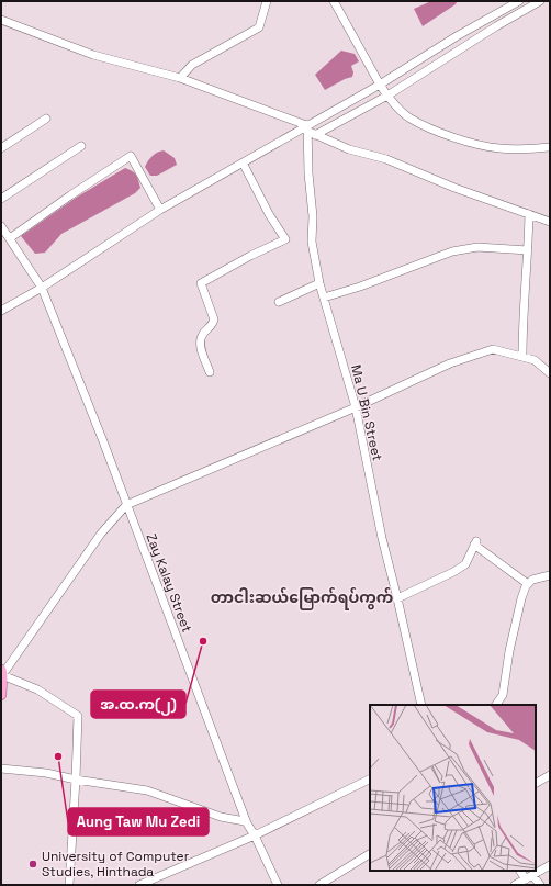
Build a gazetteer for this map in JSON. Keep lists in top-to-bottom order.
{
  "streets": {
    "street": ["Ma U Bin Street", "Zay Kalay Street"]
  },
  "districts": ["တာငါးဆယ်မြောက်ရပ်ကွက်"],
  "places": ["အ.ထ.က(၂)", "Aung Taw Mu Zedi", "University of Computer Studies, Hinthada"]
}
